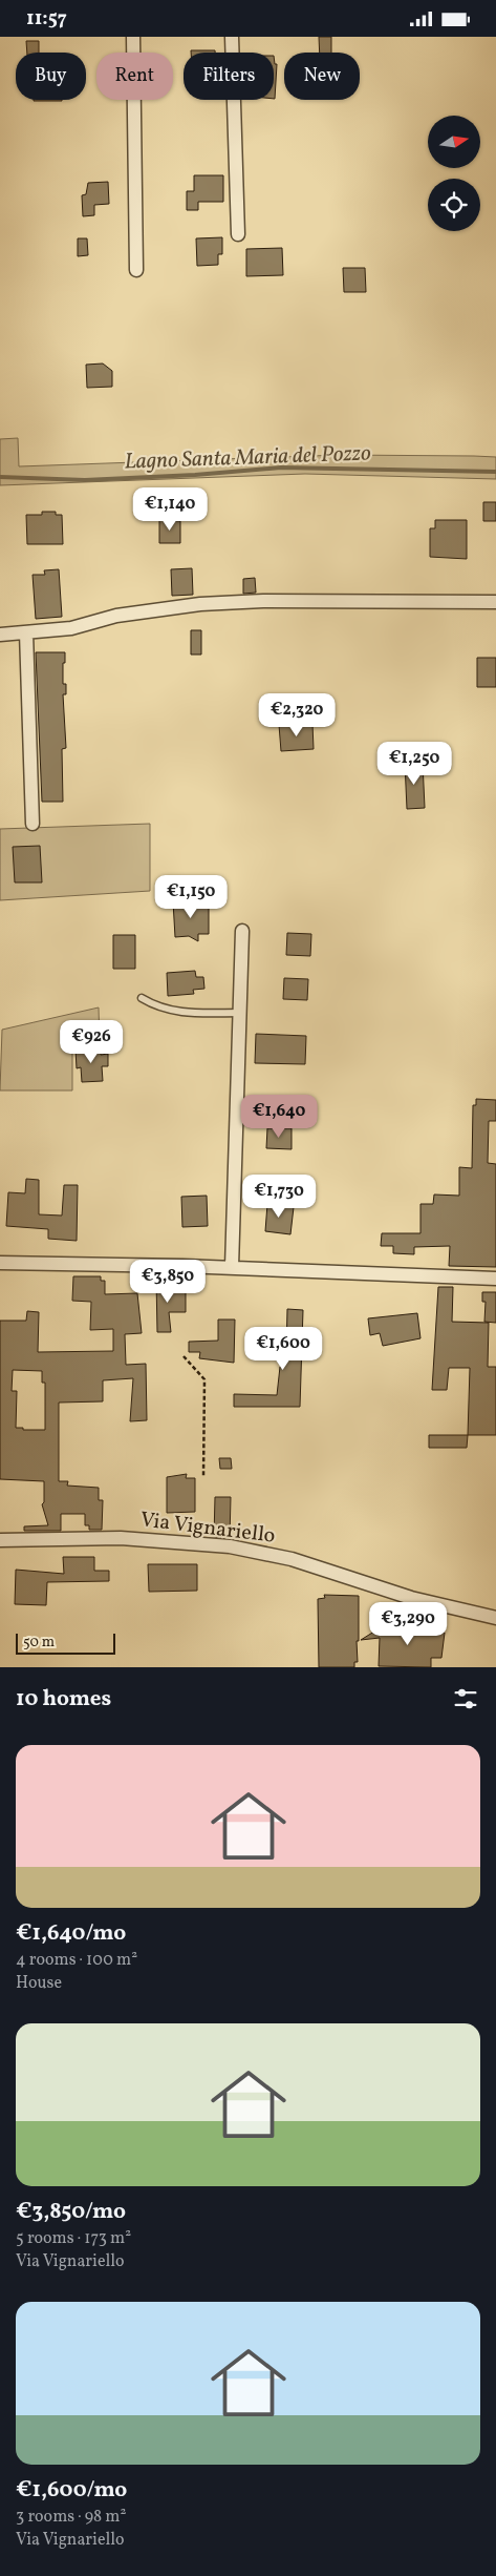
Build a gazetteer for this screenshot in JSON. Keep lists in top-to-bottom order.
{
  "streets": {
    "street": ["Via Vignariello"]
  },
  "water": ["Lagno Santa Maria del Pozzo"],
  "scale_bar": "50 m",
  "north": "right",
  "page": {
    "status": "11:57",
    "chip": [
      "Buy",
      "Rent",
      "Filters",
      "New"
    ],
    "price": [
      "€1,140",
      "€2,320",
      "€1,250",
      "€1,150",
      "€926",
      "€1,640",
      "€1,730",
      "€3,850",
      "€1,600",
      "€3,290"
    ],
    "scale": "50 m",
    "heading": "10 homes",
    "list": [
      {
        "name": "€1,640/mo",
        "note": "4 rooms · 100 m² · House"
      },
      {
        "name": "€3,850/mo",
        "note": "5 rooms · 173 m² · Via Vignariello"
      },
      {
        "name": "€1,600/mo",
        "note": "3 rooms · 98 m² · Via Vignariello"
      }
    ]
  }
}
